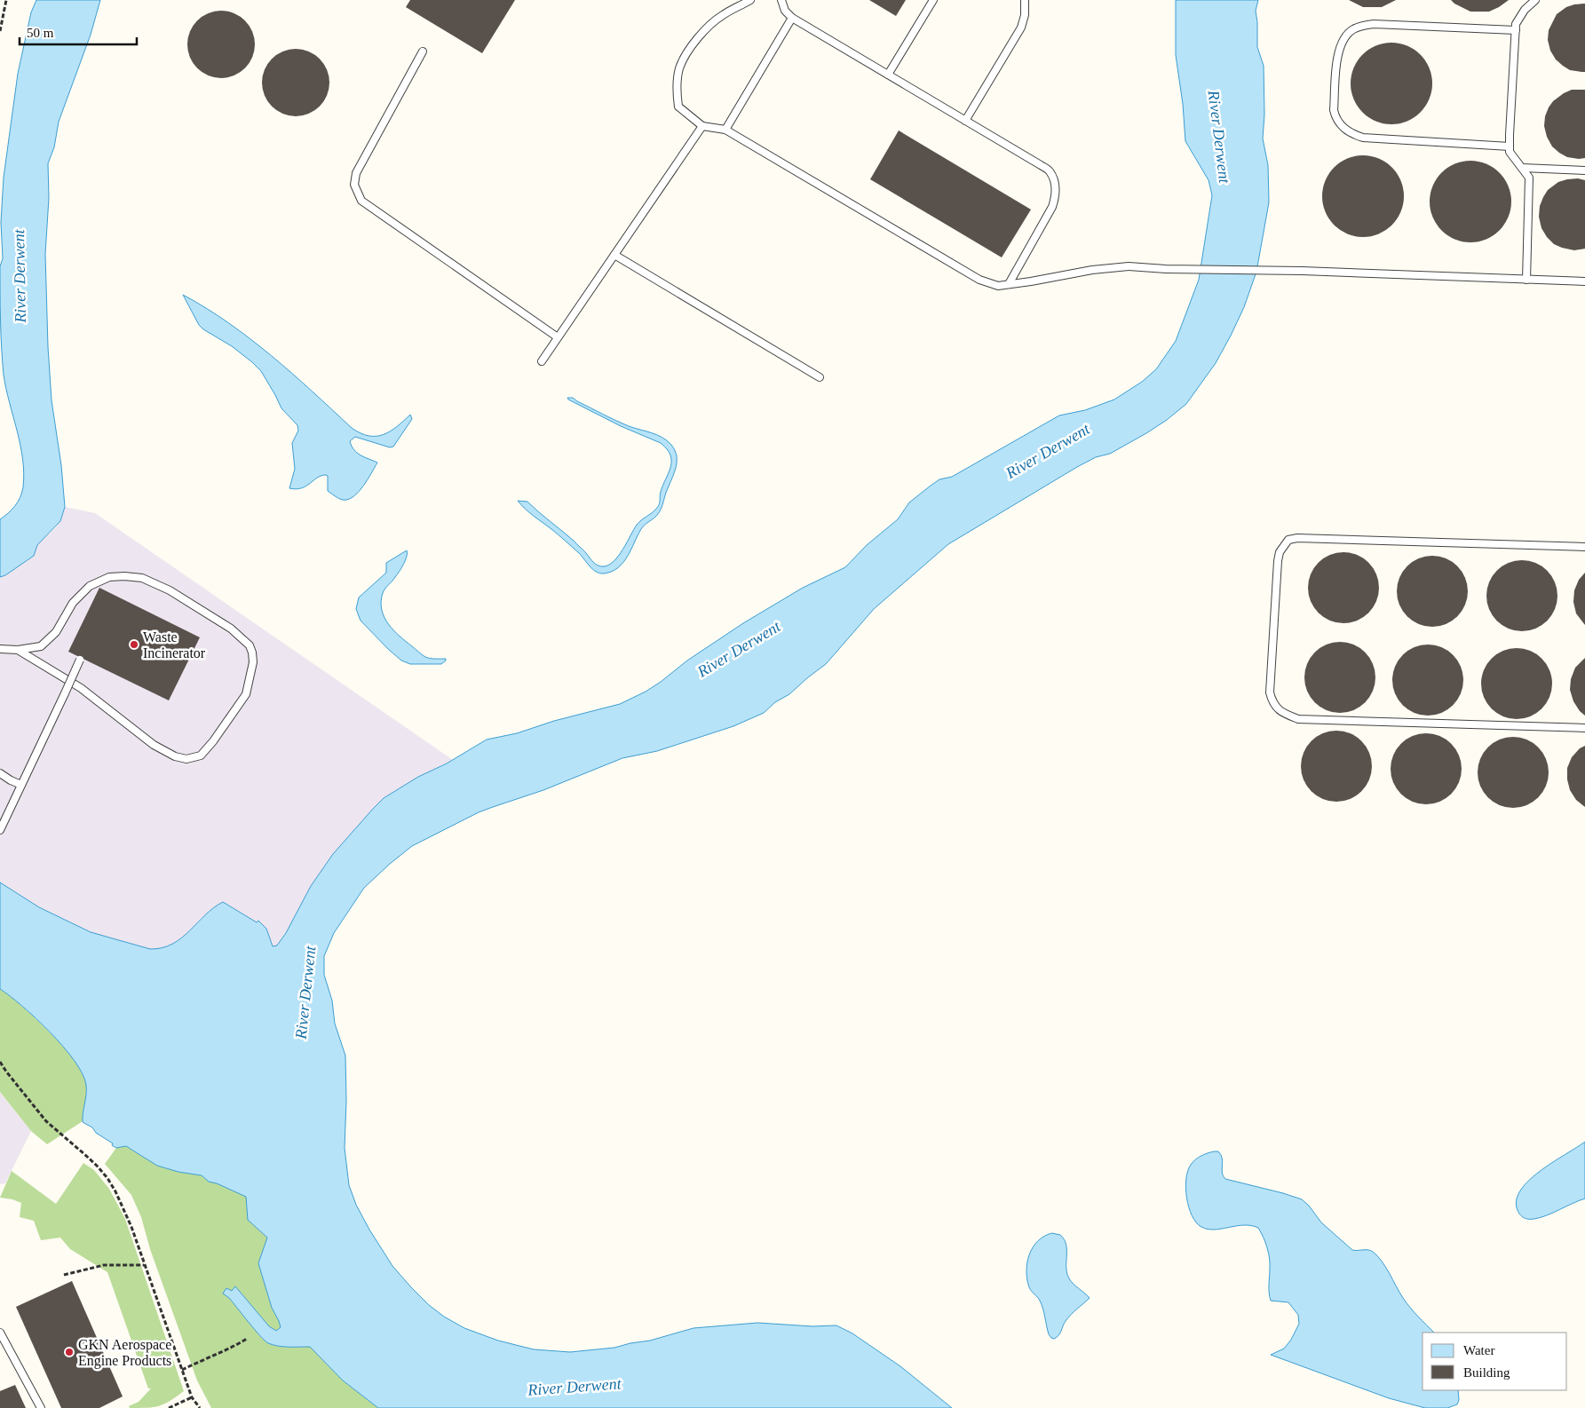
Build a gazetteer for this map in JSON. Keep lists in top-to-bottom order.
{
  "water": ["River Derwent"],
  "places": ["Waste Incinerator", "GKN Aerospace Engine Products"],
  "legend": ["Water", "Building"],
  "scale_bar": "50 m"
}
